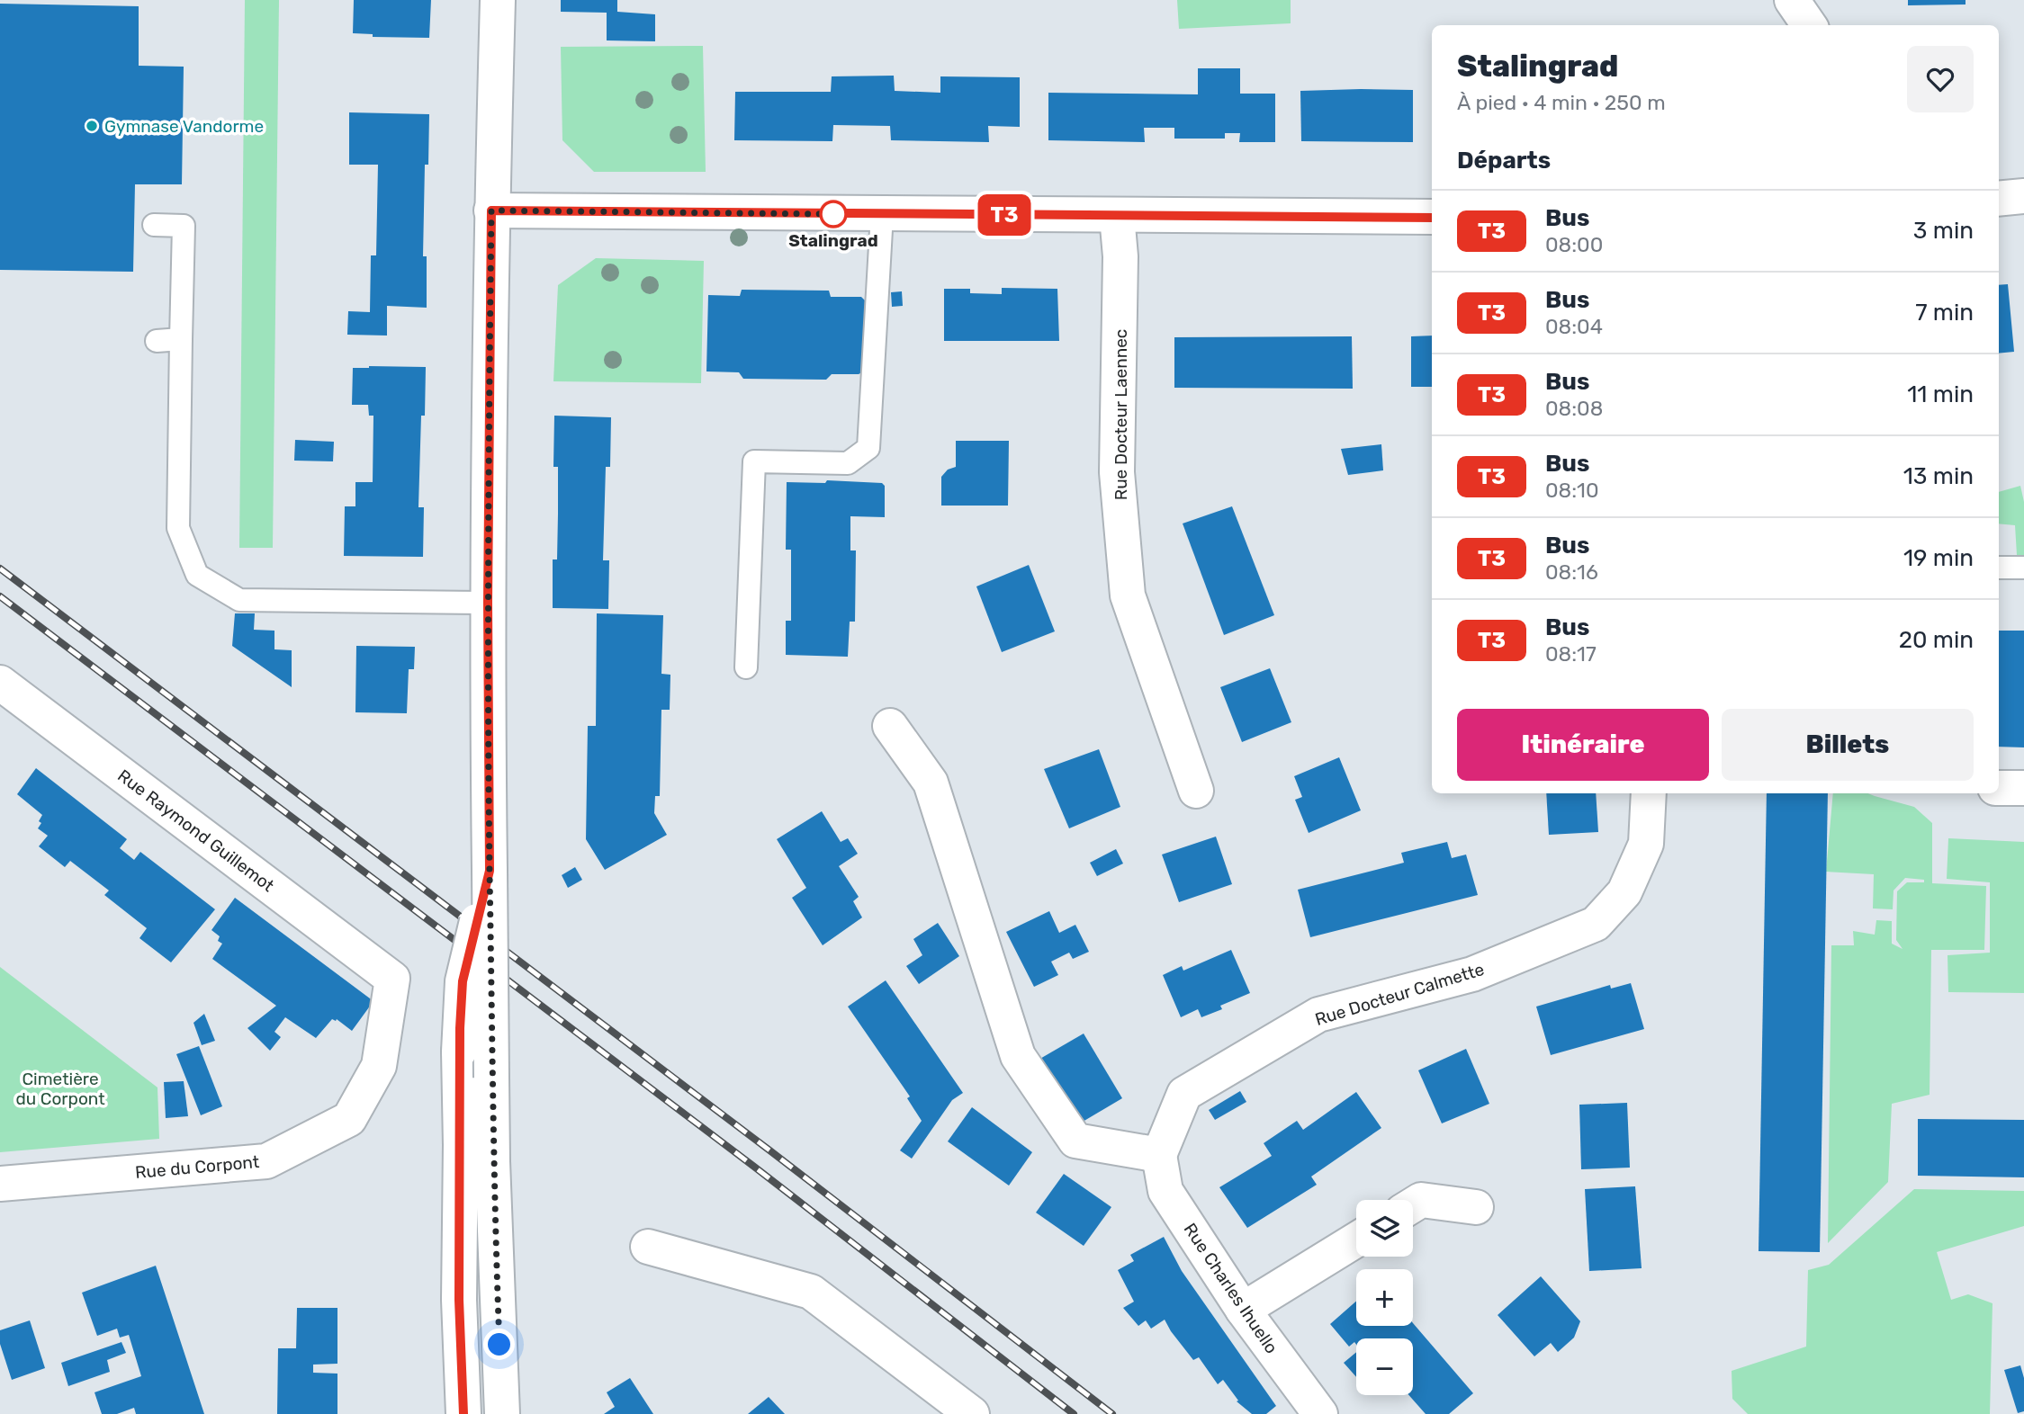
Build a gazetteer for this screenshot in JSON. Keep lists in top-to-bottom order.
{
  "streets": {
    "street": [
      "Rue Docteur Laennec",
      "Rue Raymond Guillemot",
      "Rue Docteur Calmette",
      "Rue du Corpont",
      "Rue Charles Ihuello"
    ]
  },
  "crossings": [
    ["Rue Raymond Guillemot", "Rue du Corpont"],
    ["Rue Docteur Calmette", "Rue Charles Ihuello"]
  ],
  "parks": ["Cimetière du Corpont"],
  "places": ["Gymnase Vandorme", "Stalingrad"],
  "lines": ["bus line T3"],
  "page": {
    "on_map": "T3",
    "heading": [
      ["Stalingrad", "À pied · 4 min · 250 m"],
      "Départs"
    ],
    "list": [
      {
        "mark": "T3",
        "name": "Bus",
        "note": "08:00",
        "value": "3 min"
      },
      {
        "mark": "T3",
        "name": "Bus",
        "note": "08:04",
        "value": "7 min"
      },
      {
        "mark": "T3",
        "name": "Bus",
        "note": "08:08",
        "value": "11 min"
      },
      {
        "mark": "T3",
        "name": "Bus",
        "note": "08:10",
        "value": "13 min"
      },
      {
        "mark": "T3",
        "name": "Bus",
        "note": "08:16",
        "value": "19 min"
      },
      {
        "mark": "T3",
        "name": "Bus",
        "note": "08:17",
        "value": "20 min"
      }
    ],
    "buttons": ["Itinéraire", "Billets"],
    "map_buttons": ["+", "−"]
  }
}
